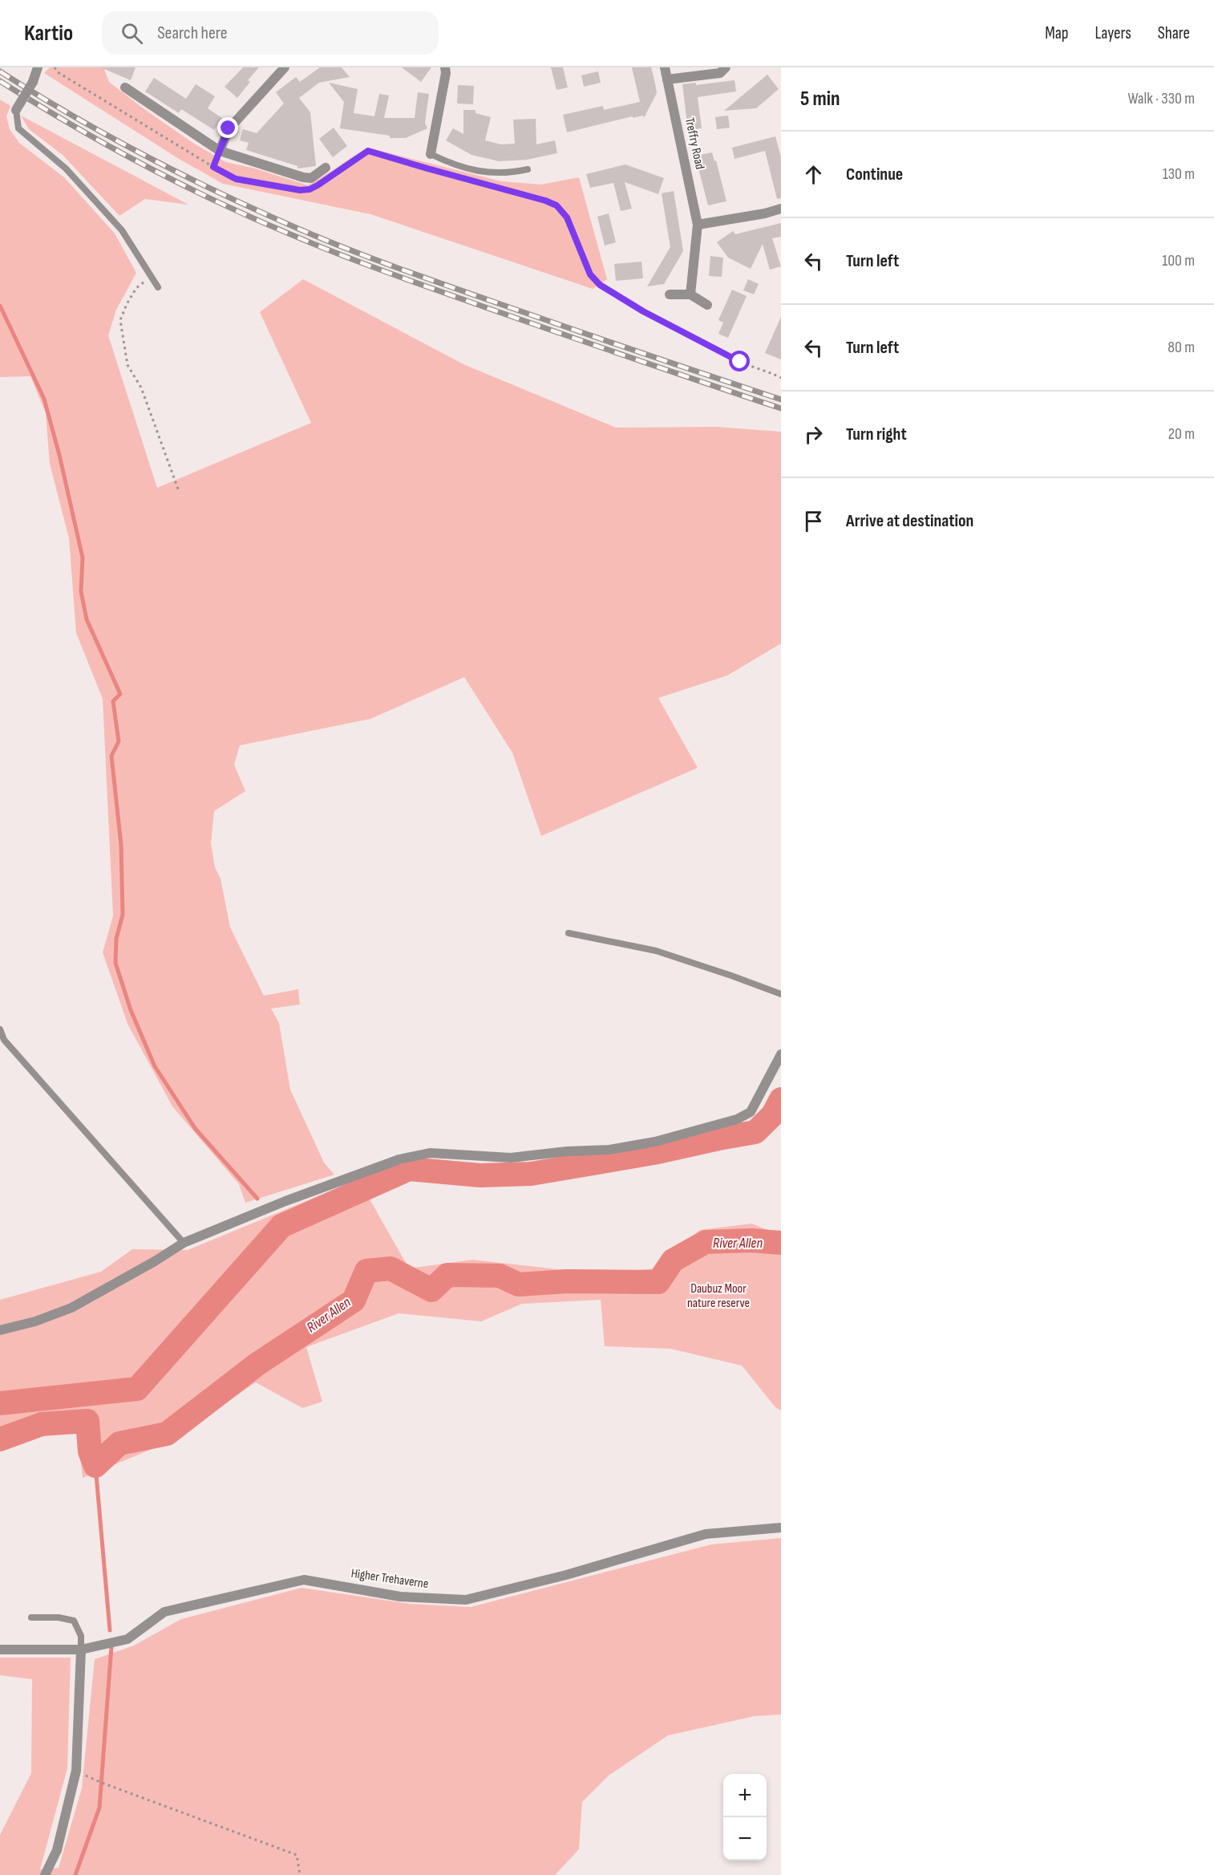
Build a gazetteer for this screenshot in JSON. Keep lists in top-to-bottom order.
{
  "streets": {
    "street": ["Treffry Road", "Higher Trehaverne"]
  },
  "water": ["River Allen"],
  "parks": ["Daubuz Moor nature reserve"],
  "page": {
    "header": "Kartio",
    "search": "Search here",
    "nav": ["Map", "Layers", "Share"],
    "heading": ["5 min", "Walk · 330 m"],
    "list": [
      ["Continue", "130 m"],
      ["Turn left", "100 m"],
      ["Turn left", "80 m"],
      ["Turn right", "20 m"],
      "Arrive at destination"
    ],
    "map_buttons": ["+", "−"]
  }
}
